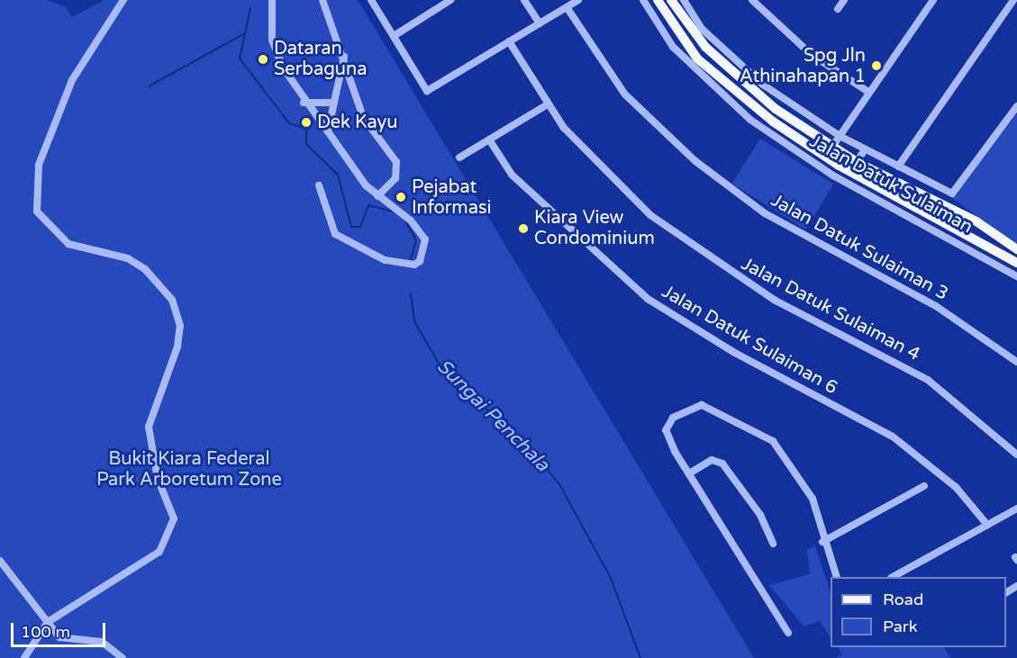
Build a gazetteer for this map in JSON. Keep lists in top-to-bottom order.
{
  "streets": {
    "main road": ["Jalan Datuk Sulaiman"],
    "street": ["Jalan Datuk Sulaiman 3", "Jalan Datuk Sulaiman 4", "Jalan Datuk Sulaiman 6"]
  },
  "water": ["Sungai Penchala"],
  "parks": ["Bukit Kiara Federal Park Arboretum Zone"],
  "places": [
    "Dataran Serbaguna",
    "Spg Jln Athinahapan 1",
    "Dek Kayu",
    "Pejabat Informasi",
    "Kiara View Condominium"
  ],
  "legend": ["Road", "Park"],
  "scale_bar": "100 m"
}
